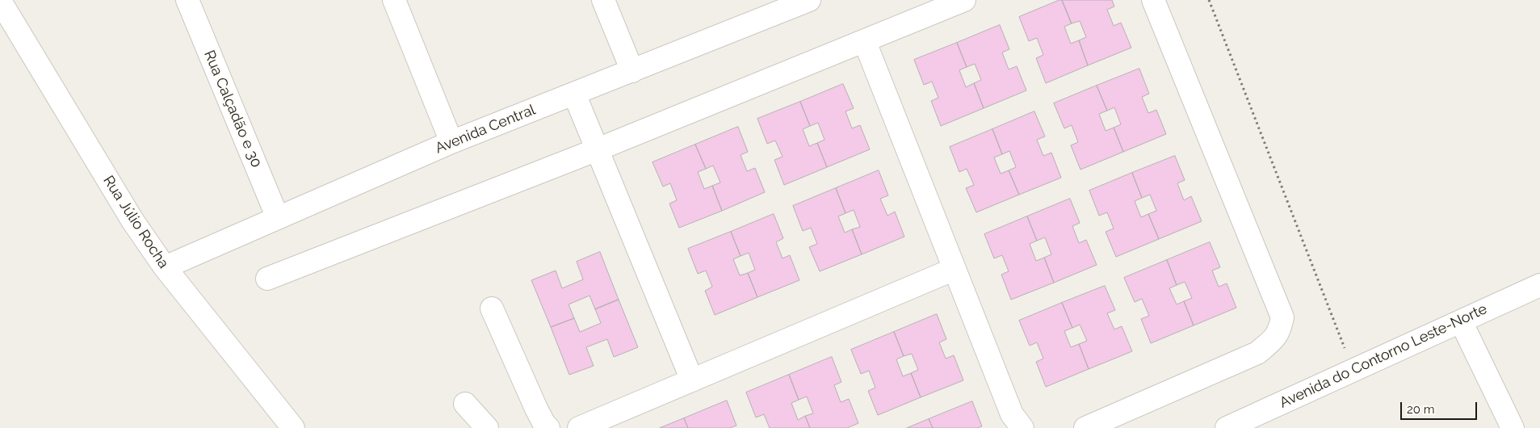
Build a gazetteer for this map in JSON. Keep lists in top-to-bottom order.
{
  "streets": {
    "street": [
      "Rua Calçadão e 30",
      "Avenida Central",
      "Rua Júlio Rocha",
      "Avenida do Contorno Leste-Norte"
    ]
  },
  "crossings": [
    ["Rua Calçadão e 30", "Avenida Central"],
    ["Avenida Central", "Rua Júlio Rocha"]
  ],
  "scale_bar": "20 m"
}
